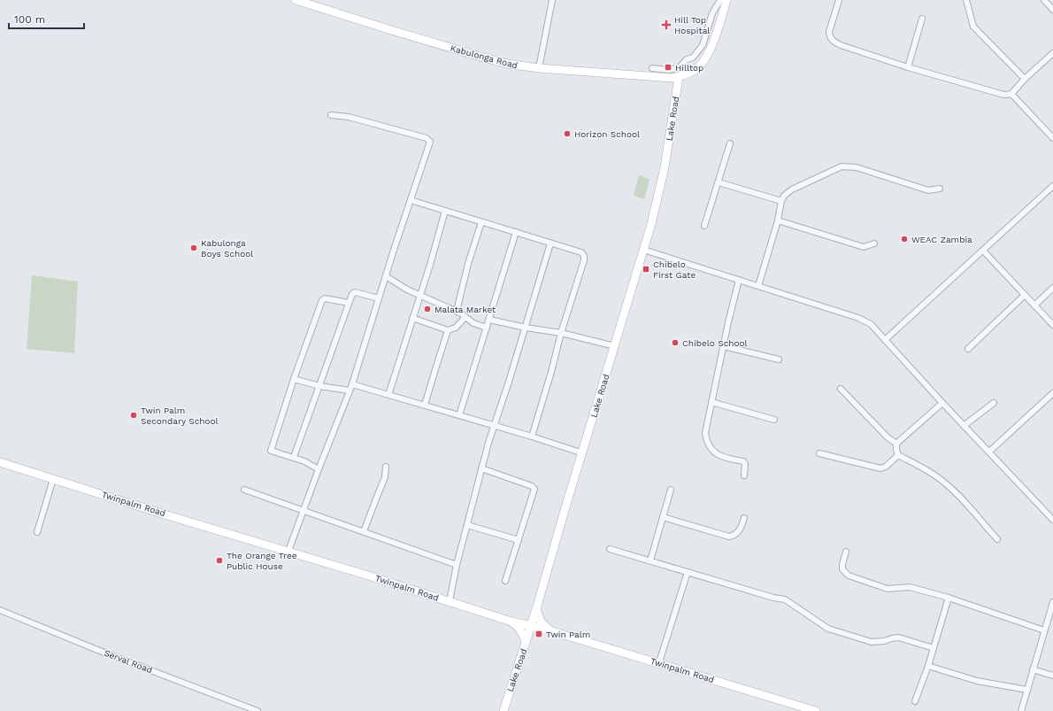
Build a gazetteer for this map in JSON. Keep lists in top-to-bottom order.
{
  "streets": {
    "main road": ["Kabulonga Road", "Lake Road", "Twinpalm Road"],
    "street": ["Serval Road"]
  },
  "crossings": [
    ["Kabulonga Road", "Lake Road"],
    ["Lake Road", "Twinpalm Road"]
  ],
  "places": {
    "health": ["Hill Top Hospital"],
    "transit": ["Hilltop", "Chibelo First Gate", "Twin Palm"],
    "other": [
      "Horizon School",
      "WEAC Zambia",
      "Kabulonga Boys School",
      "Malata Market",
      "Chibelo School",
      "Twin Palm Secondary School",
      "The Orange Tree Public House"
    ]
  },
  "scale_bar": "100 m"
}
